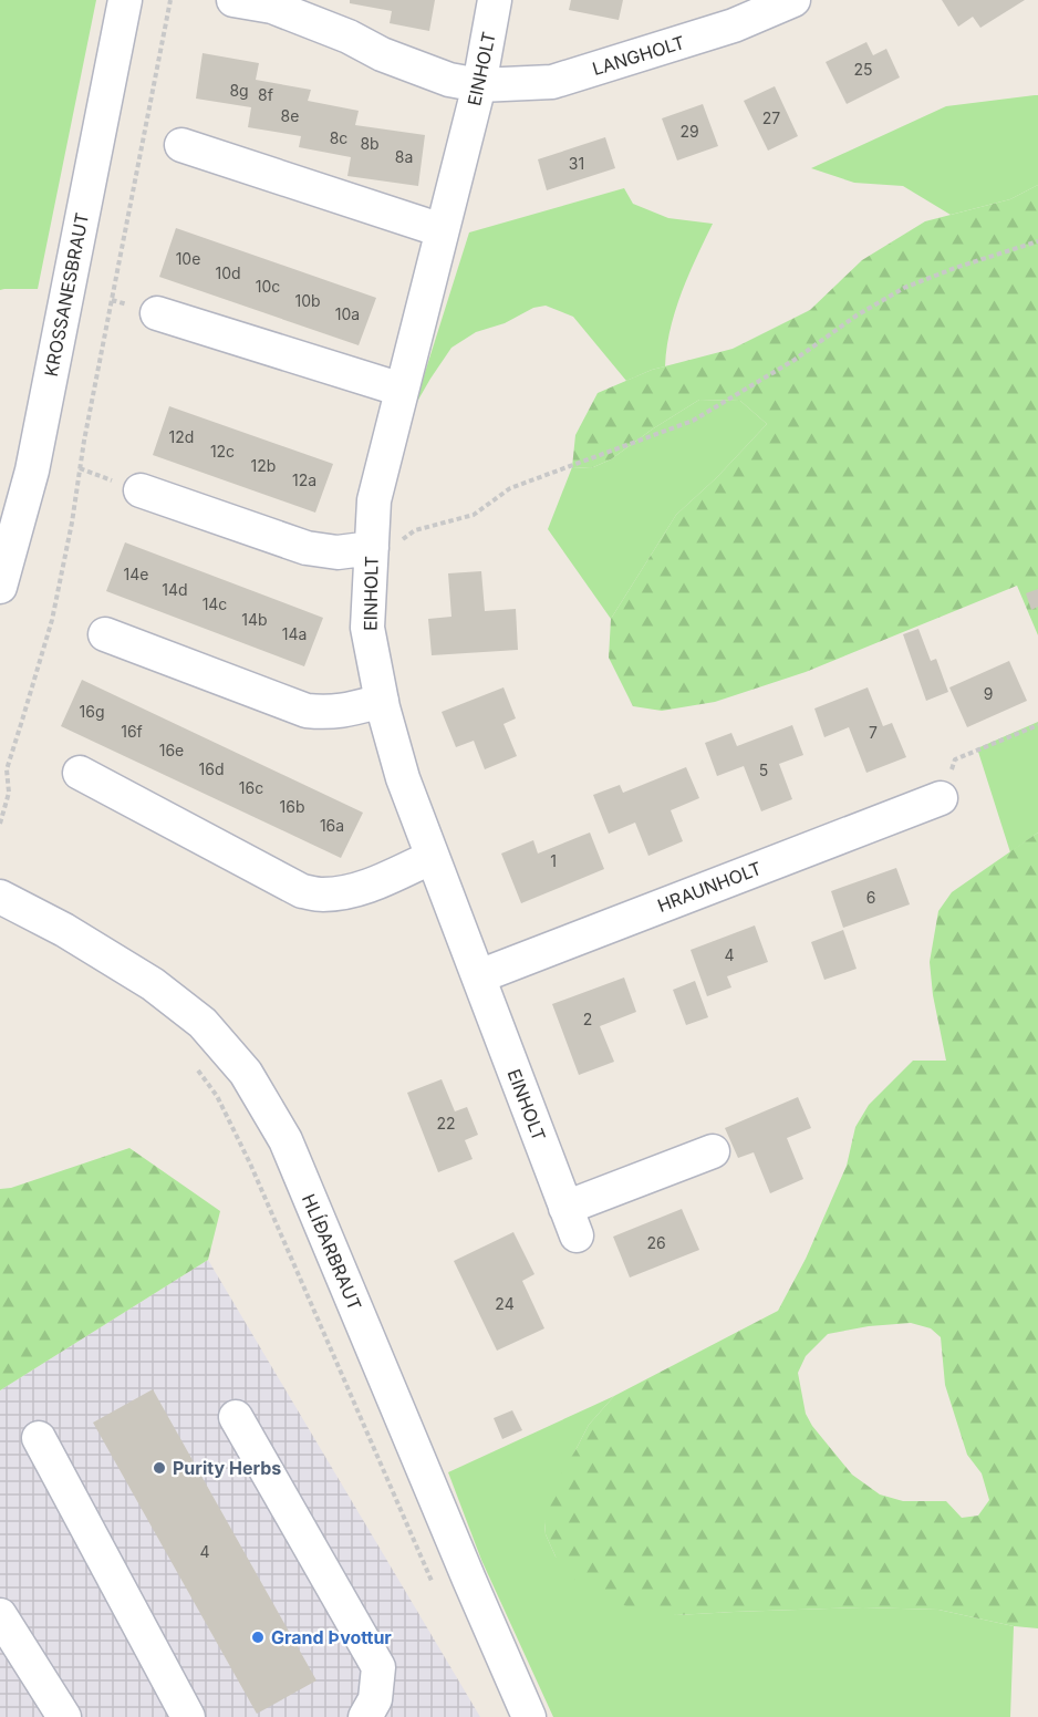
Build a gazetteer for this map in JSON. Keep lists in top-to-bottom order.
{
  "streets": {
    "street": [
      "LANGHOLT",
      "EINHOLT",
      "KROSSANESBRAUT",
      "HRAUNHOLT",
      "HLÍÐARBRAUT"
    ]
  },
  "crossings": [
    ["LANGHOLT", "EINHOLT"],
    ["EINHOLT", "HRAUNHOLT"]
  ],
  "places": ["Purity Herbs", "Grand Þvottur"],
  "house_numbers": [
    "25",
    "8g",
    "8f",
    "8e",
    "27",
    "29",
    "8c",
    "8b",
    "8a",
    "31",
    "10e",
    "10d",
    "10c",
    "10b",
    "10a",
    "12d",
    "12c",
    "12b",
    "12a",
    "14e",
    "14d",
    "14c",
    "14b",
    "14a",
    "9",
    "16g",
    "16f",
    "7",
    "16e",
    "16d",
    "5",
    "16c",
    "16b",
    "16a",
    "1",
    "6",
    "4",
    "2",
    "22",
    "26",
    "24",
    "4"
  ]
}
